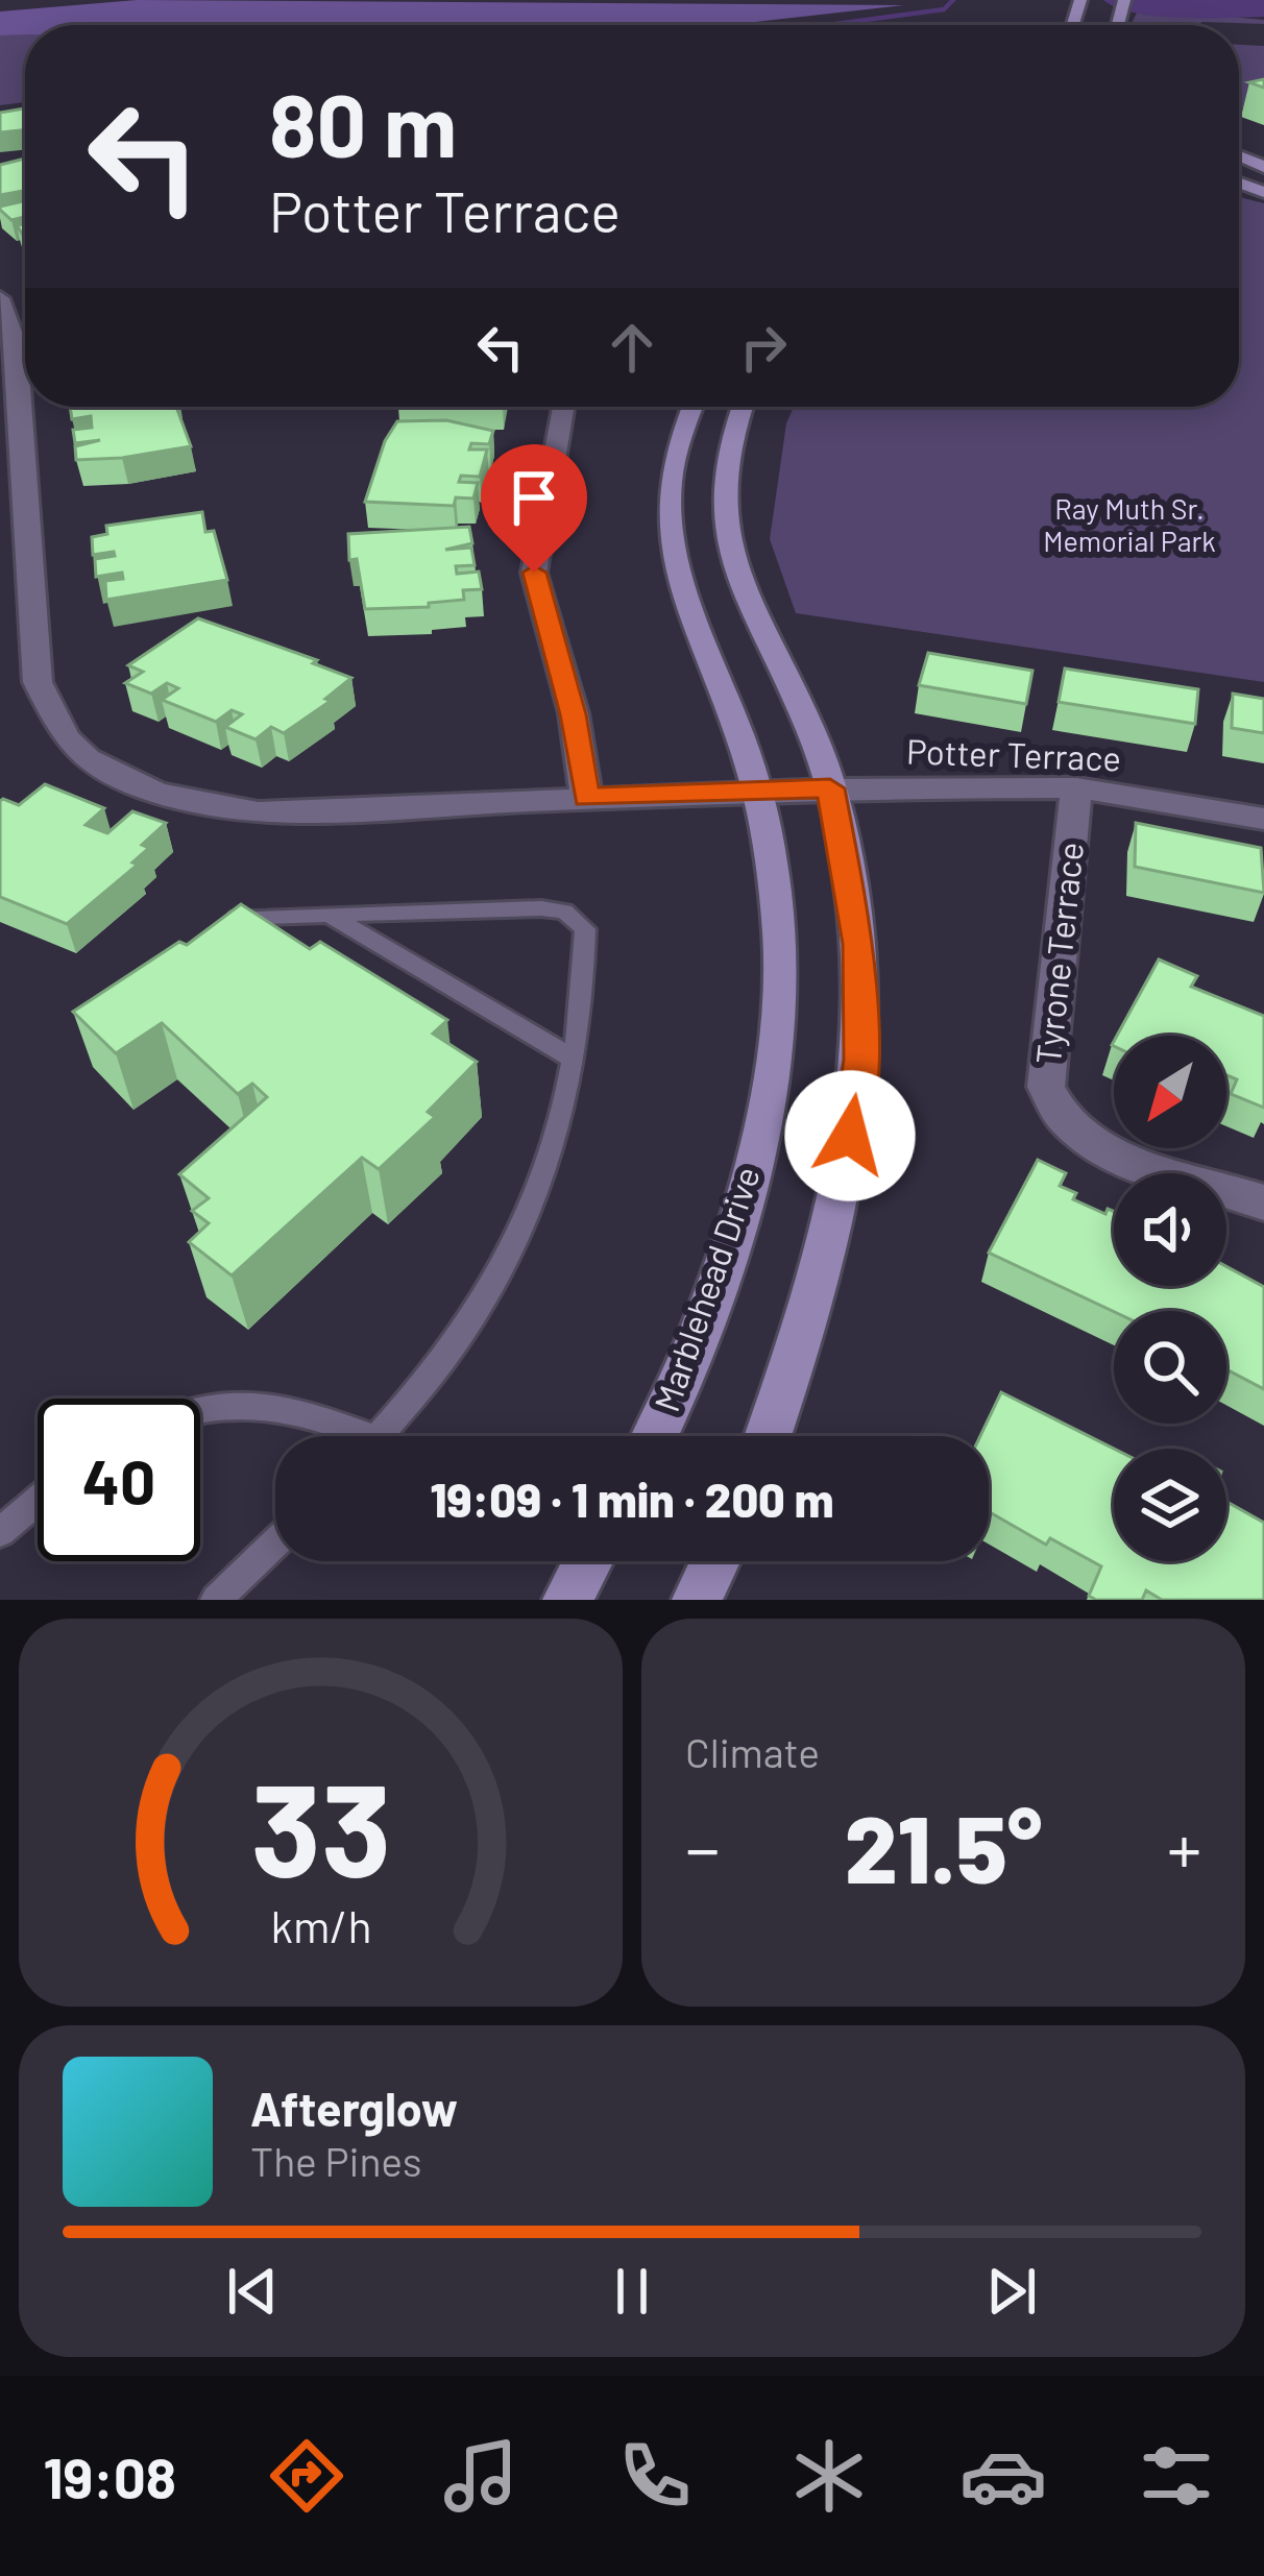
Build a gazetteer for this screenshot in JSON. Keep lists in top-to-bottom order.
{
  "streets": {
    "street": ["Potter Terrace", "Tyrone Terrace", "Marblehead Drive"]
  },
  "crossings": [
    ["Potter Terrace", "Tyrone Terrace"],
    ["Potter Terrace", "Marblehead Drive"]
  ],
  "parks": ["Ray Muth Sr. Memorial Park"],
  "north": "bottom left",
  "page": {
    "turn": ["80 m", "Potter Terrace"],
    "limit": "40",
    "trip": "19:09 · 1 min · 200 m",
    "tile": "Climate",
    "heat": ["−", "21.5°", "+"],
    "song": ["Afterglow", "The Pines"],
    "tabs": "19:08",
    "gauge": ["33", "km/h"]
  }
}
